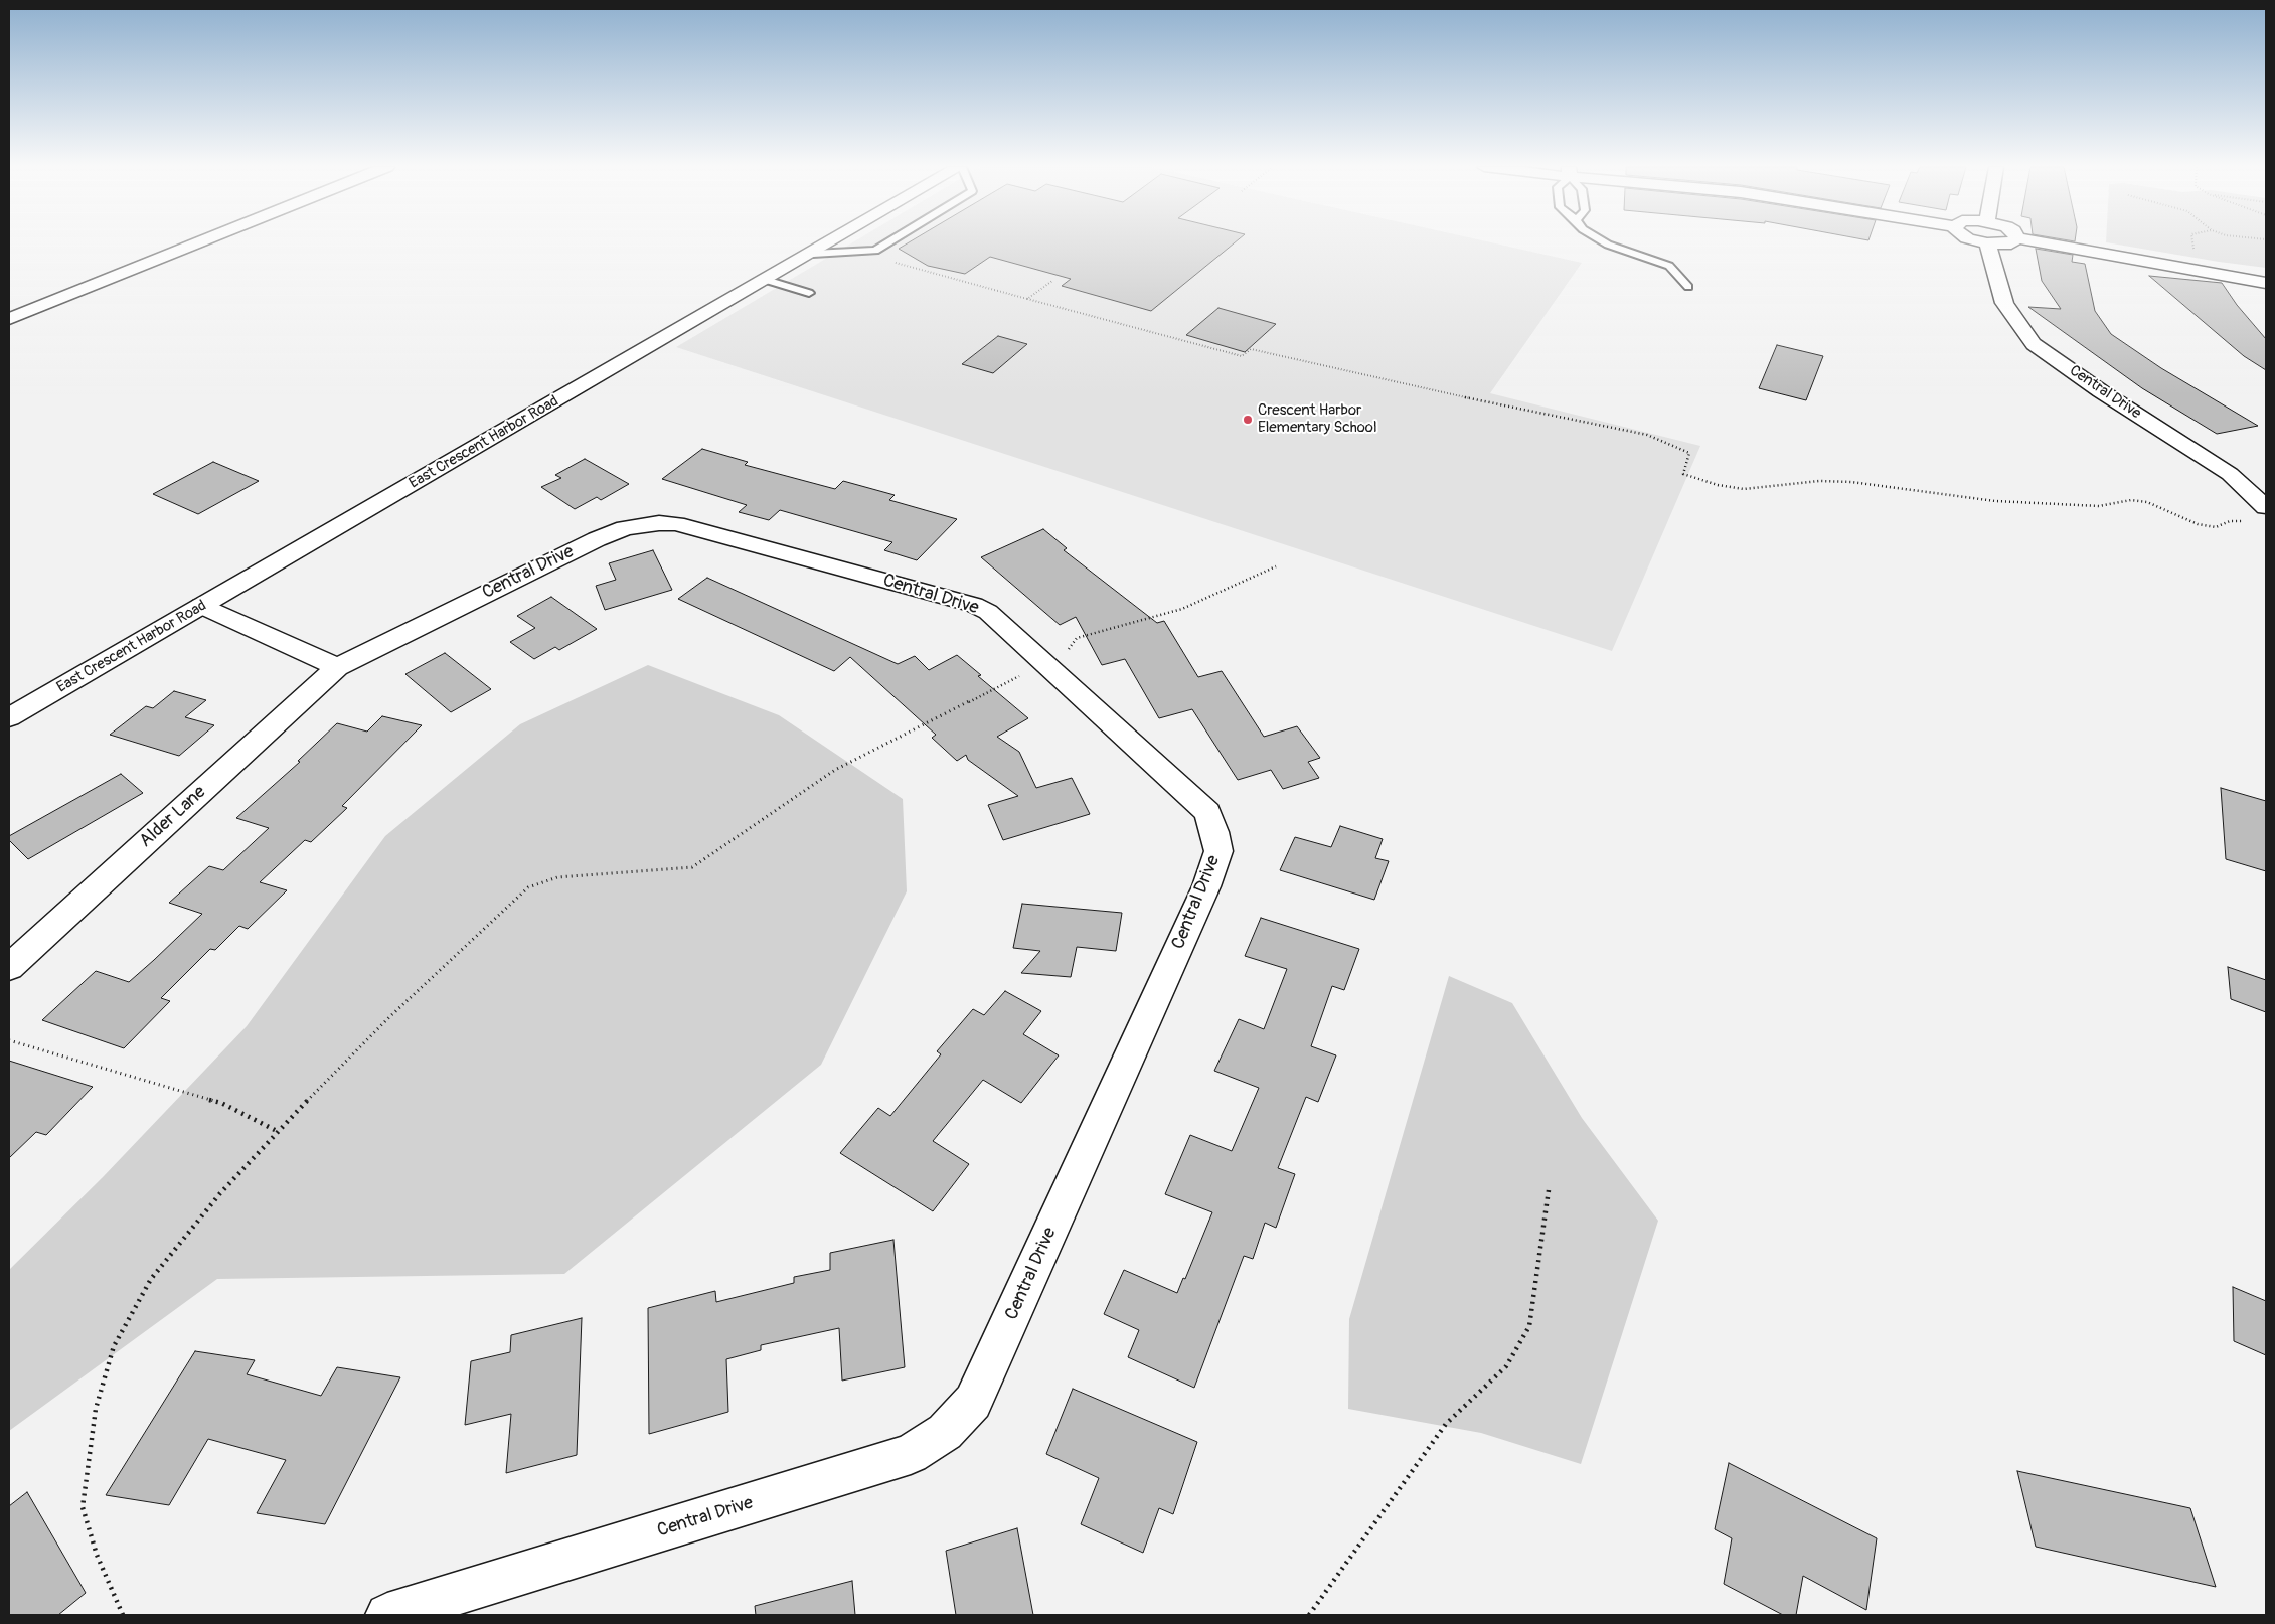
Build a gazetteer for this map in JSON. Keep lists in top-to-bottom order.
{
  "streets": {
    "street": ["Central Drive", "East Crescent Harbor Road", "Alder Lane"]
  },
  "crossings": [
    ["Central Drive", "Alder Lane"]
  ],
  "places": ["Crescent Harbor Elementary School"]
}
